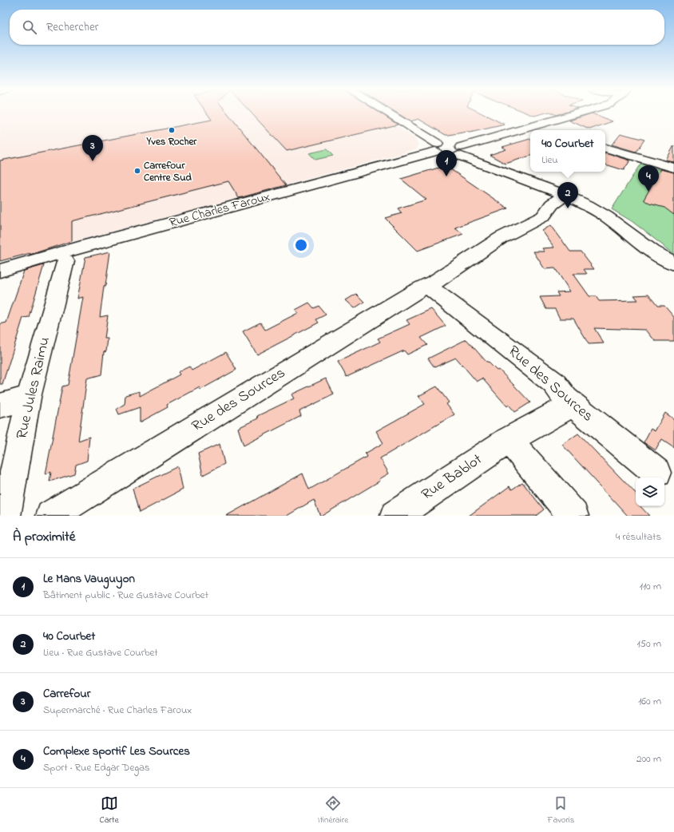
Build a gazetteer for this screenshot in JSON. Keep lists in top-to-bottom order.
{
  "streets": {
    "street": [
      "Rue Charles Faroux",
      "Rue des Sources",
      "Rue Jules Raimu",
      "Rue Bablot"
    ]
  },
  "crossings": [
    ["Rue des Sources", "Rue Bablot"]
  ],
  "places": ["Yves Rocher", "Carrefour Centre Sud"],
  "page": {
    "search": "Rechercher",
    "popup": ["40 Courbet", "Lieu"],
    "pins": [
      "3",
      "1",
      "4",
      "2"
    ],
    "heading": ["À proximité", "4 résultats"],
    "list": [
      {
        "mark": "1",
        "name": "Le Mans Vauguyon",
        "note": "Bâtiment public · Rue Gustave Courbet",
        "value": "110 m"
      },
      {
        "mark": "2",
        "name": "40 Courbet",
        "note": "Lieu · Rue Gustave Courbet",
        "value": "150 m"
      },
      {
        "mark": "3",
        "name": "Carrefour",
        "note": "Supermarché · Rue Charles Faroux",
        "value": "160 m"
      },
      {
        "mark": "4",
        "name": "Complexe sportif Les Sources",
        "note": "Sport · Rue Edgar Degas",
        "value": "200 m"
      }
    ],
    "nav": ["Carte", "Itinéraire", "Favoris"]
  }
}
